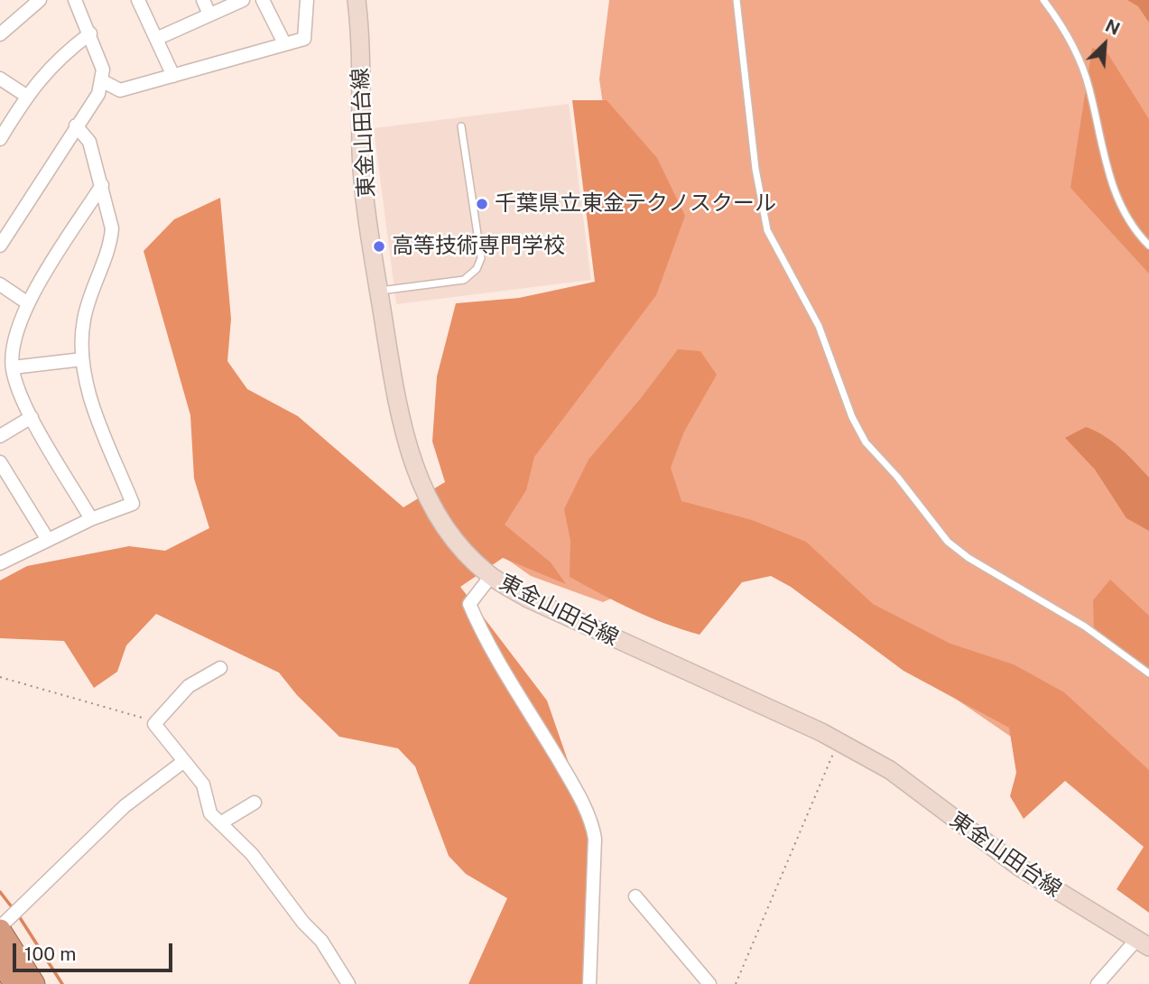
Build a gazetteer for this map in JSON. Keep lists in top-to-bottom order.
{
  "streets": {
    "main road": ["東金山田台線"]
  },
  "places": ["千葉県立東金テクノスクール", "高等技術専門学校"],
  "scale_bar": "100 m",
  "north": "top right"
}
